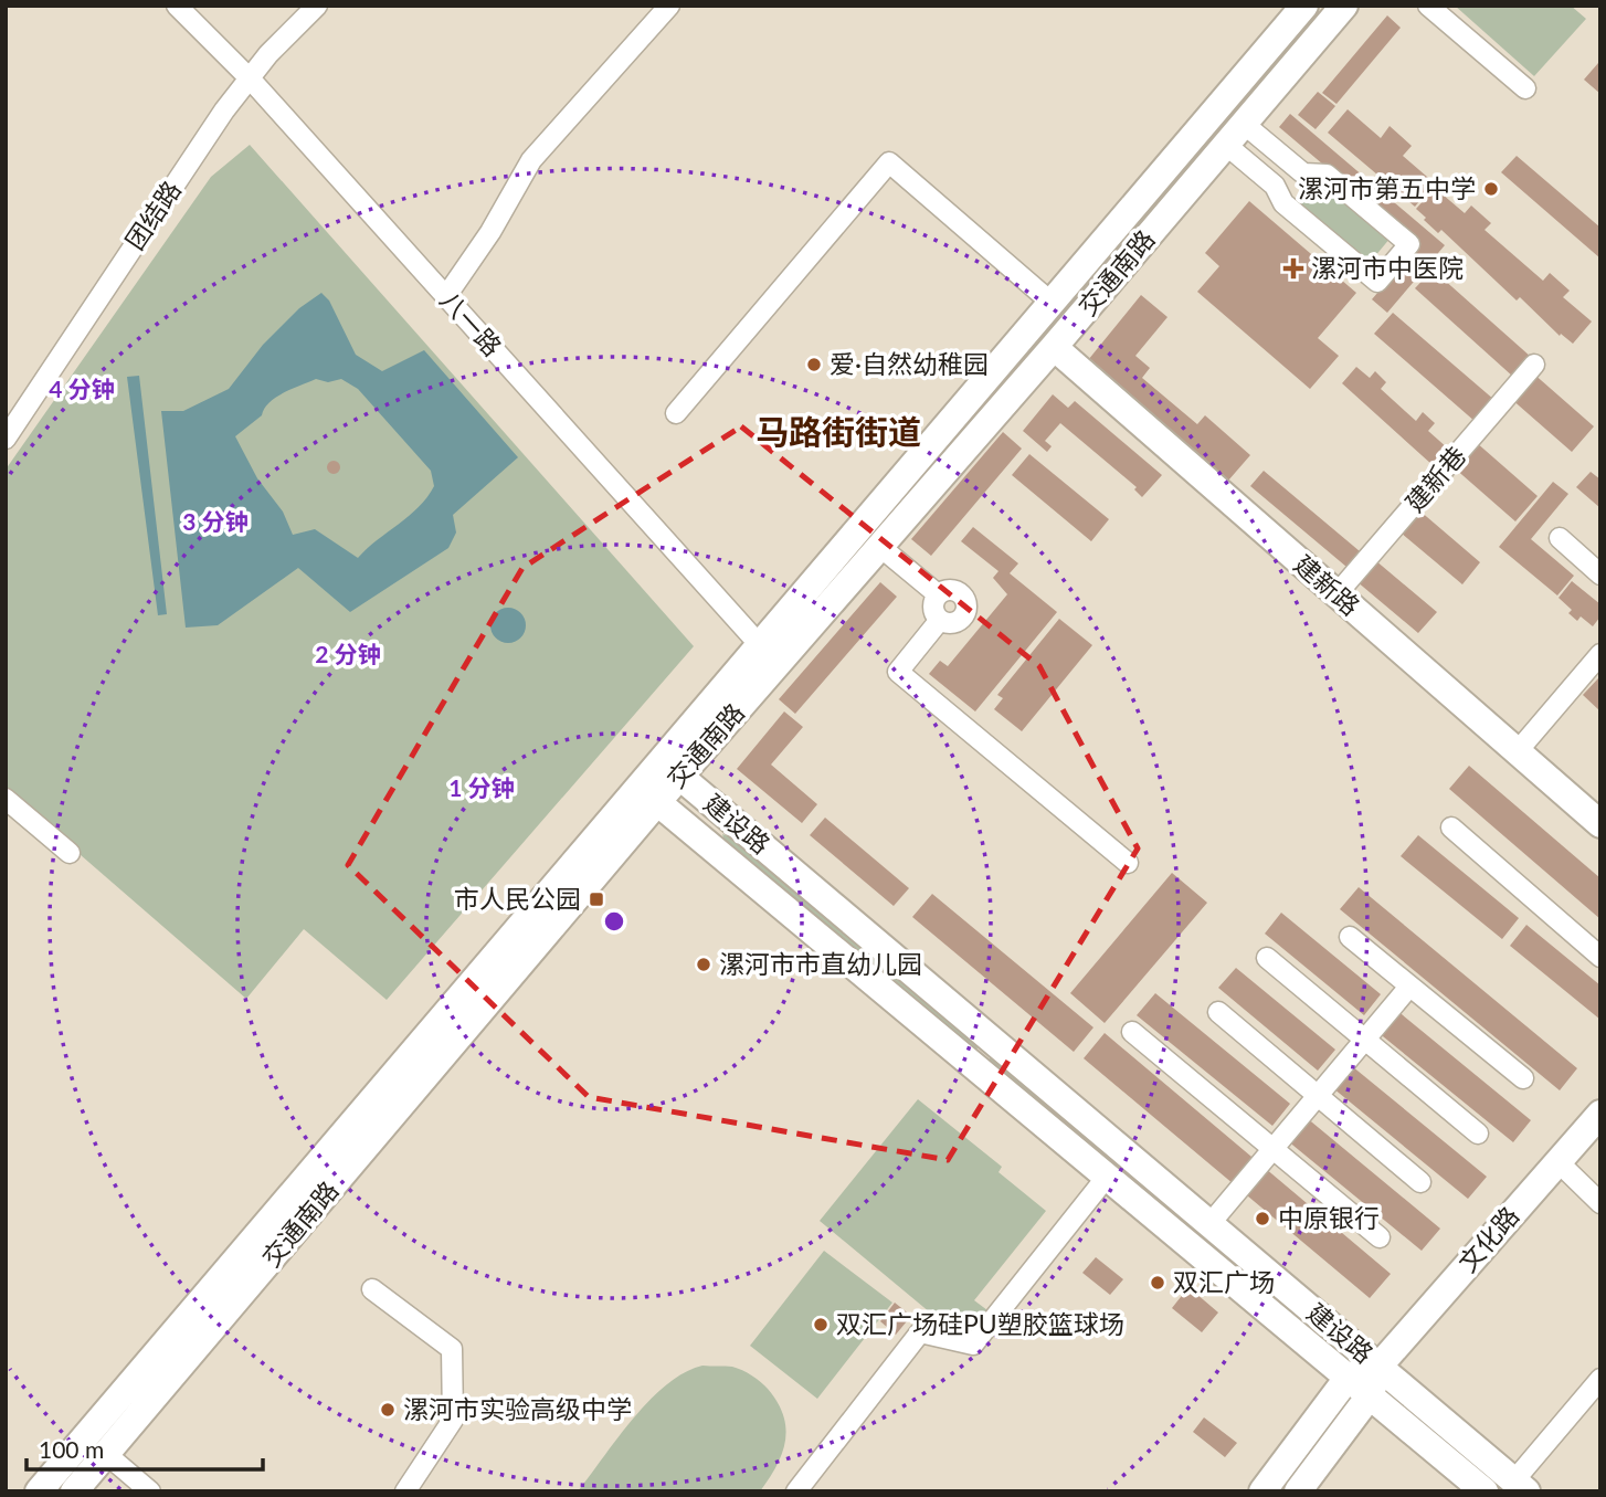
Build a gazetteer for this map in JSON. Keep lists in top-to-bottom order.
{
  "streets": {
    "main road": [
      "交通南路",
      "建新路",
      "建设路",
      "文化路"
    ],
    "street": ["团结路", "八一路", "建新巷"]
  },
  "crossings": [
    ["团结路", "八一路"],
    ["交通南路", "八一路"],
    ["交通南路", "建新路"],
    ["交通南路", "建设路"],
    ["建新巷", "建新路"],
    ["建设路", "文化路"]
  ],
  "districts": ["马路街街道"],
  "places": {
    "other": [
      "漯河市第五中学",
      "爱·自然幼稚园",
      "漯河市市直幼儿园",
      "中原银行",
      "双汇广场",
      "双汇广场硅PU塑胶篮球场",
      "漯河市实验高级中学"
    ],
    "health": ["漯河市中医院"],
    "transit": ["市人民公园"]
  },
  "scale_bar": "100 m",
  "rings": [
    "4 分钟",
    "3 分钟",
    "2 分钟",
    "1 分钟"
  ]
}
